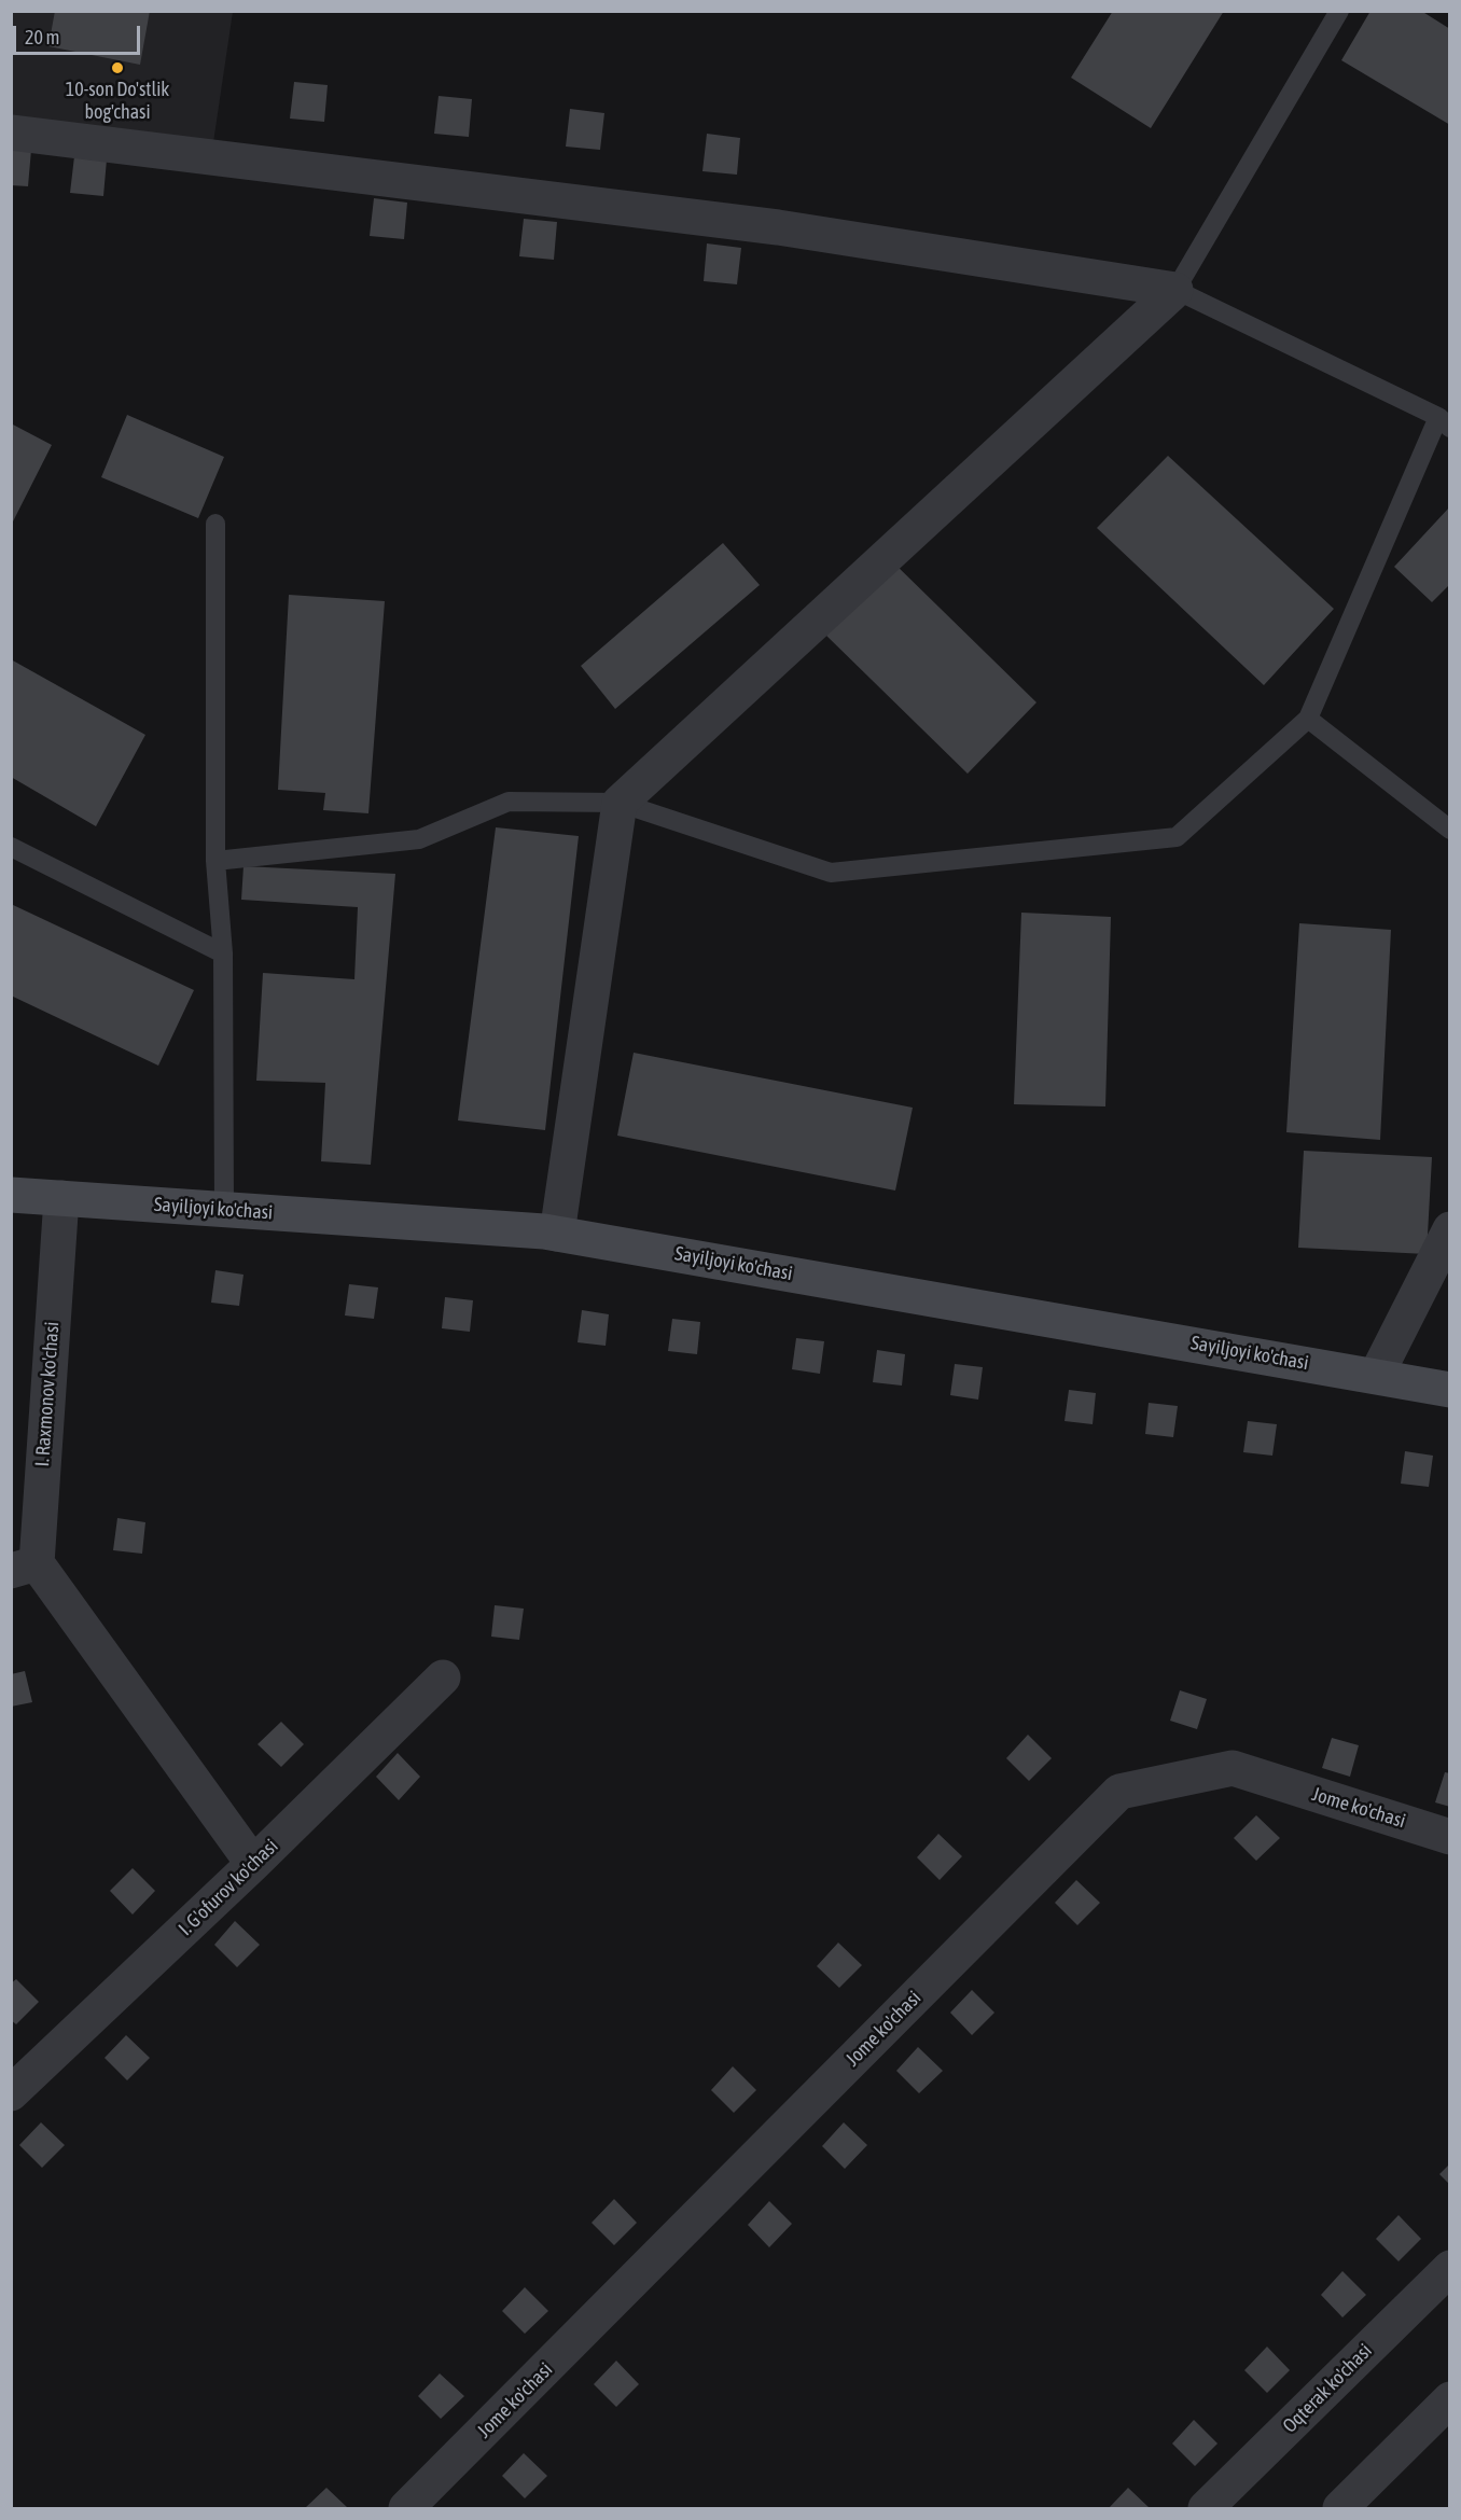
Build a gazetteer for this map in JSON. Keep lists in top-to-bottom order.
{
  "streets": {
    "main road": ["Sayiljoyi ko'chasi"],
    "street": [
      "I. Raxmonov ko'chasi",
      "Jome ko'chasi",
      "I. G'ofurov ko'chasi",
      "Oqterak ko'chasi"
    ]
  },
  "crossings": [
    ["Sayiljoyi ko'chasi", "I. Raxmonov ko'chasi"]
  ],
  "places": ["10-son Do'stlik bog'chasi"],
  "scale_bar": "20 m"
}
